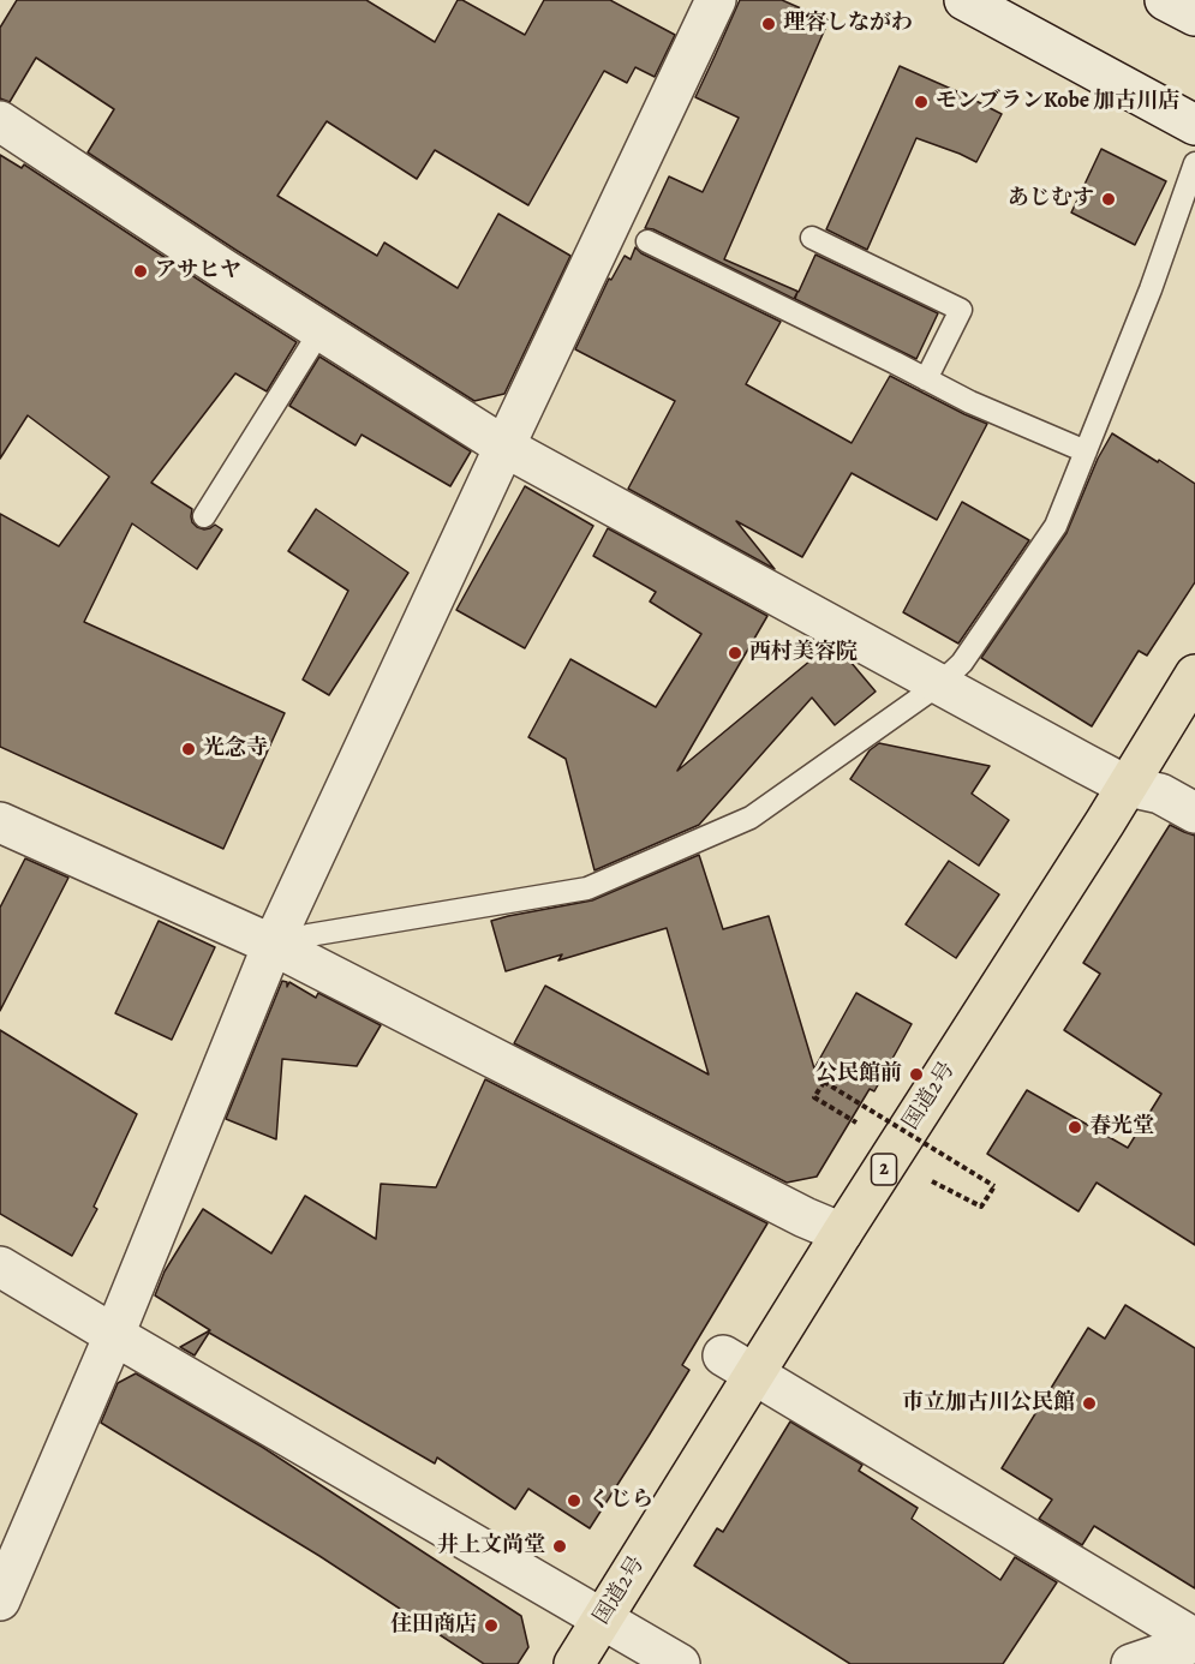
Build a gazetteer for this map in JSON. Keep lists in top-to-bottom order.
{
  "streets": {
    "highway": ["国道2号", "2"]
  },
  "places": [
    "理容しながわ",
    "モンブランKobe 加古川店",
    "あじむす",
    "アサヒヤ",
    "西村美容院",
    "光念寺",
    "公民館前",
    "春光堂",
    "市立加古川公民館",
    "くじら",
    "井上文尚堂",
    "住田商店"
  ]
}
